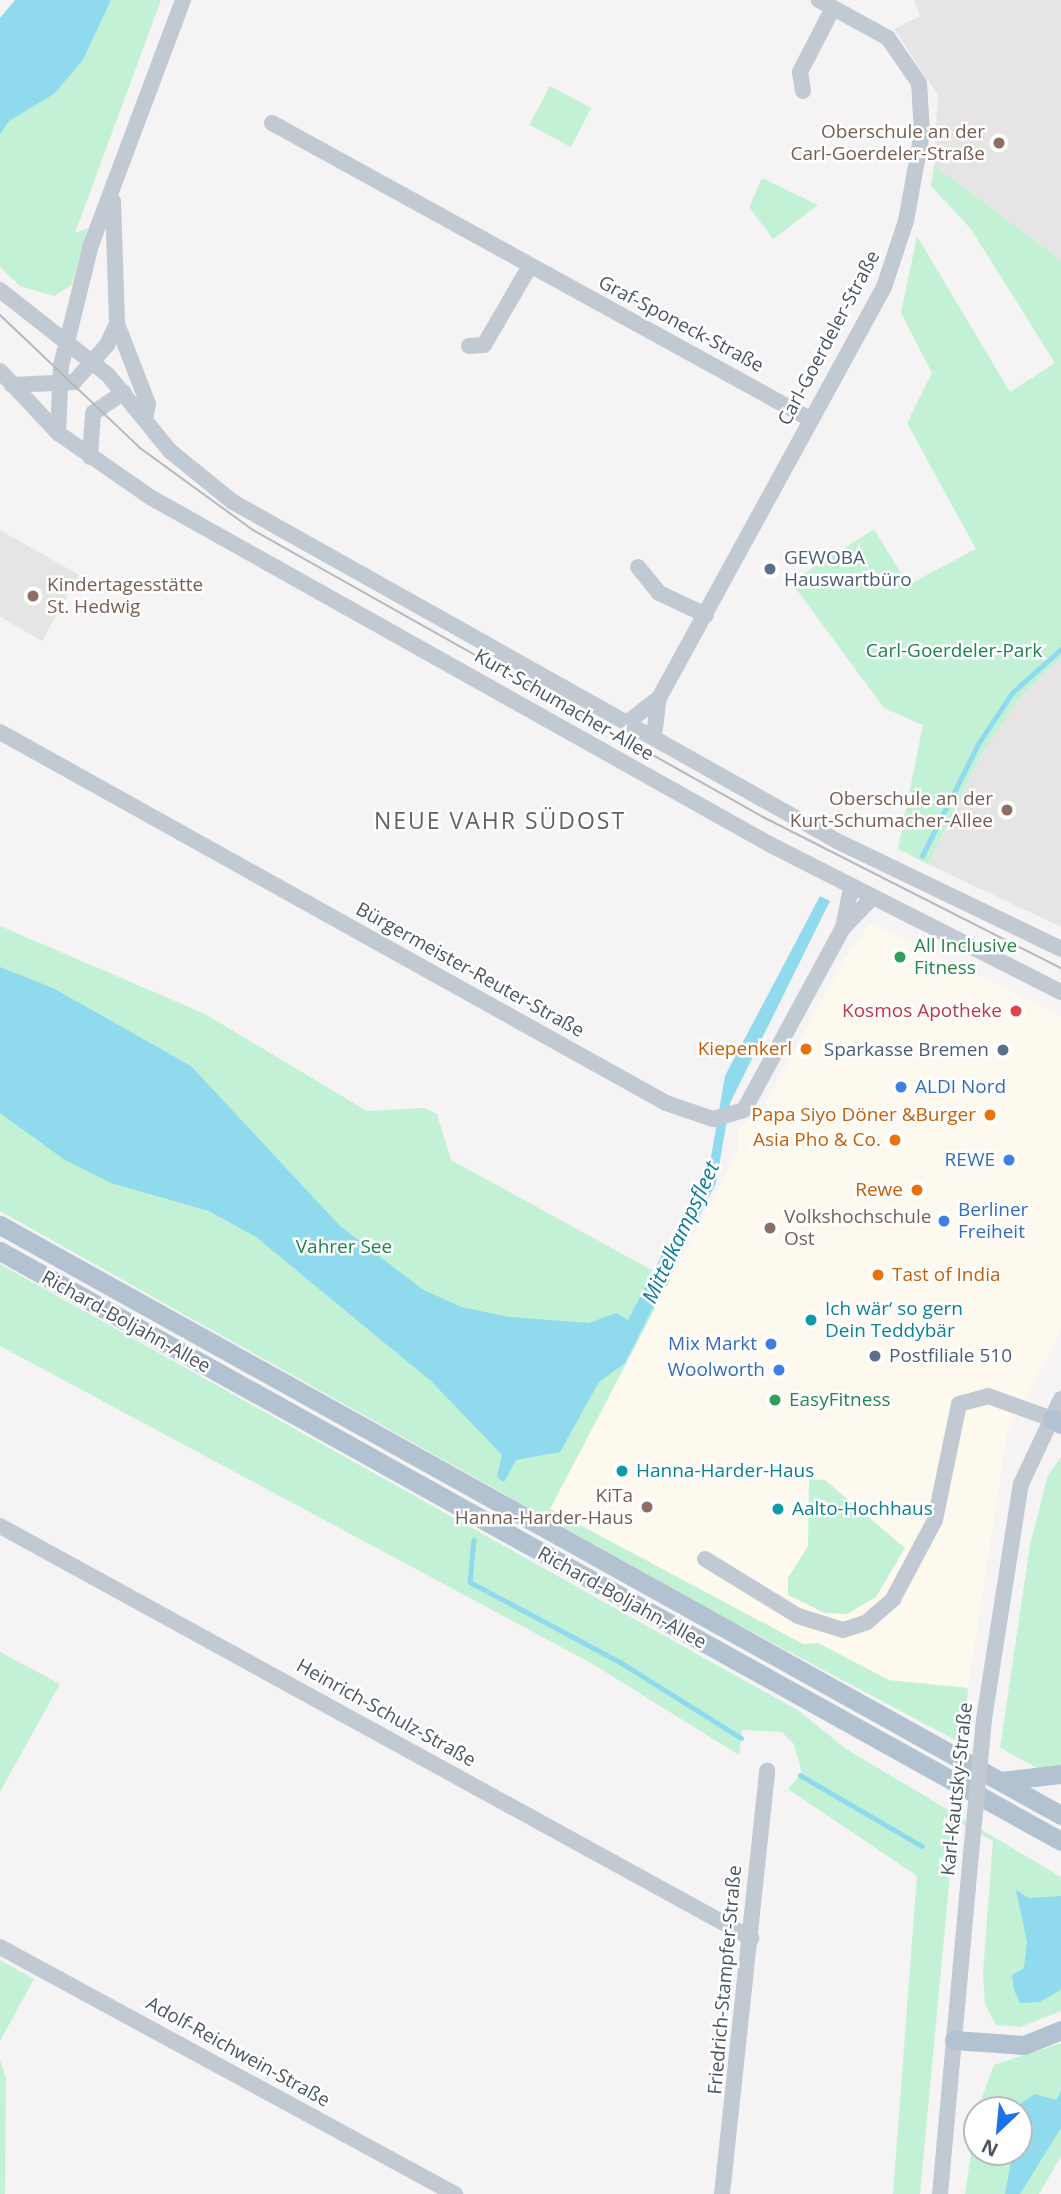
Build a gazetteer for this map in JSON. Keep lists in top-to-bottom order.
{
  "streets": {
    "main road": ["Richard-Boljahn-Allee"],
    "street": [
      "Graf-Sponeck-Straße",
      "Carl-Goerdeler-Straße",
      "Kurt-Schumacher-Allee",
      "Bürgermeister-Reuter-Straße",
      "Heinrich-Schulz-Straße",
      "Karl-Kautsky-Straße",
      "Friedrich-Stampfer-Straße",
      "Adolf-Reichwein-Straße"
    ]
  },
  "crossings": [
    ["Graf-Sponeck-Straße", "Carl-Goerdeler-Straße"],
    ["Carl-Goerdeler-Straße", "Kurt-Schumacher-Allee"],
    ["Kurt-Schumacher-Allee", "Bürgermeister-Reuter-Straße"],
    ["Heinrich-Schulz-Straße", "Friedrich-Stampfer-Straße"]
  ],
  "districts": ["NEUE VAHR SÜDOST"],
  "water": ["Mittelkampsfleet"],
  "parks": ["Carl-Goerdeler-Park", "Vahrer See"],
  "places": [
    "Oberschule an der Carl-Goerdeler-Straße",
    "GEWOBA Hauswartbüro",
    "Kindertagesstätte St. Hedwig",
    "Oberschule an der Kurt-Schumacher-Allee",
    "All Inclusive Fitness",
    "Kosmos Apotheke",
    "Kiepenkerl",
    "Sparkasse Bremen",
    "ALDI Nord",
    "Papa Siyo Döner &Burger",
    "Asia Pho & Co.",
    "REWE",
    "Rewe",
    "Berliner Freiheit",
    "Volkshochschule Ost",
    "Tast of India",
    "Ich wär‘ so gern Dein Teddybär",
    "Mix Markt",
    "Postfiliale 510",
    "Woolworth",
    "EasyFitness",
    "Hanna-Harder-Haus",
    "KiTa Hanna-Harder-Haus",
    "Aalto-Hochhaus"
  ],
  "north": "bottom left"
}
